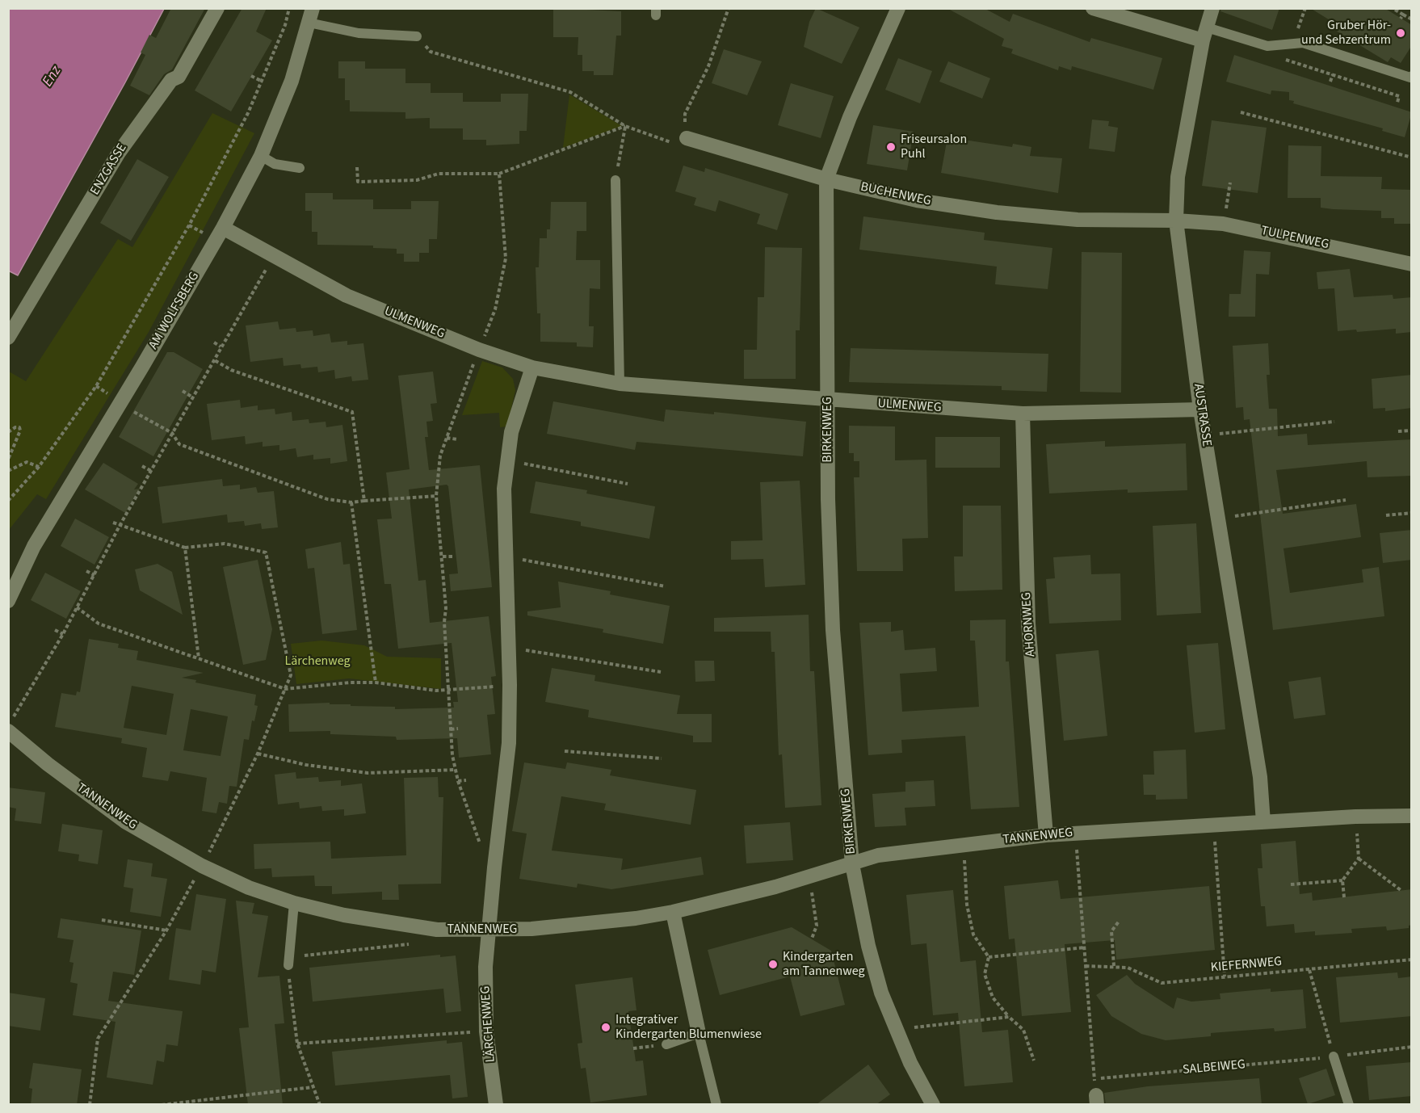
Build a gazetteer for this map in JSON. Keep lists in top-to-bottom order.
{
  "streets": {
    "street": [
      "ENZGASSE",
      "BUCHENWEG",
      "TULPENWEG",
      "AM WOLFSBERG",
      "ULMENWEG",
      "AUSTRASSE",
      "BIRKENWEG",
      "AHORNWEG",
      "TANNENWEG",
      "LÄRCHENWEG"
    ],
    "path": ["KIEFERNWEG", "SALBEIWEG"]
  },
  "crossings": [
    ["BUCHENWEG", "TULPENWEG"],
    ["BUCHENWEG", "AUSTRASSE"],
    ["BUCHENWEG", "BIRKENWEG"],
    ["TULPENWEG", "AUSTRASSE"],
    ["AM WOLFSBERG", "ULMENWEG"],
    ["ULMENWEG", "AUSTRASSE"],
    ["ULMENWEG", "BIRKENWEG"],
    ["ULMENWEG", "AHORNWEG"],
    ["ULMENWEG", "LÄRCHENWEG"],
    ["AUSTRASSE", "TANNENWEG"],
    ["BIRKENWEG", "TANNENWEG"],
    ["AHORNWEG", "TANNENWEG"],
    ["TANNENWEG", "LÄRCHENWEG"],
    ["KIEFERNWEG", "SALBEIWEG"]
  ],
  "water": ["Enz"],
  "parks": ["Lärchenweg"],
  "places": [
    "Gruber Hör- und Sehzentrum",
    "Friseursalon Puhl",
    "Kindergarten am Tannenweg",
    "Integrativer Kindergarten Blumenwiese"
  ]
}
